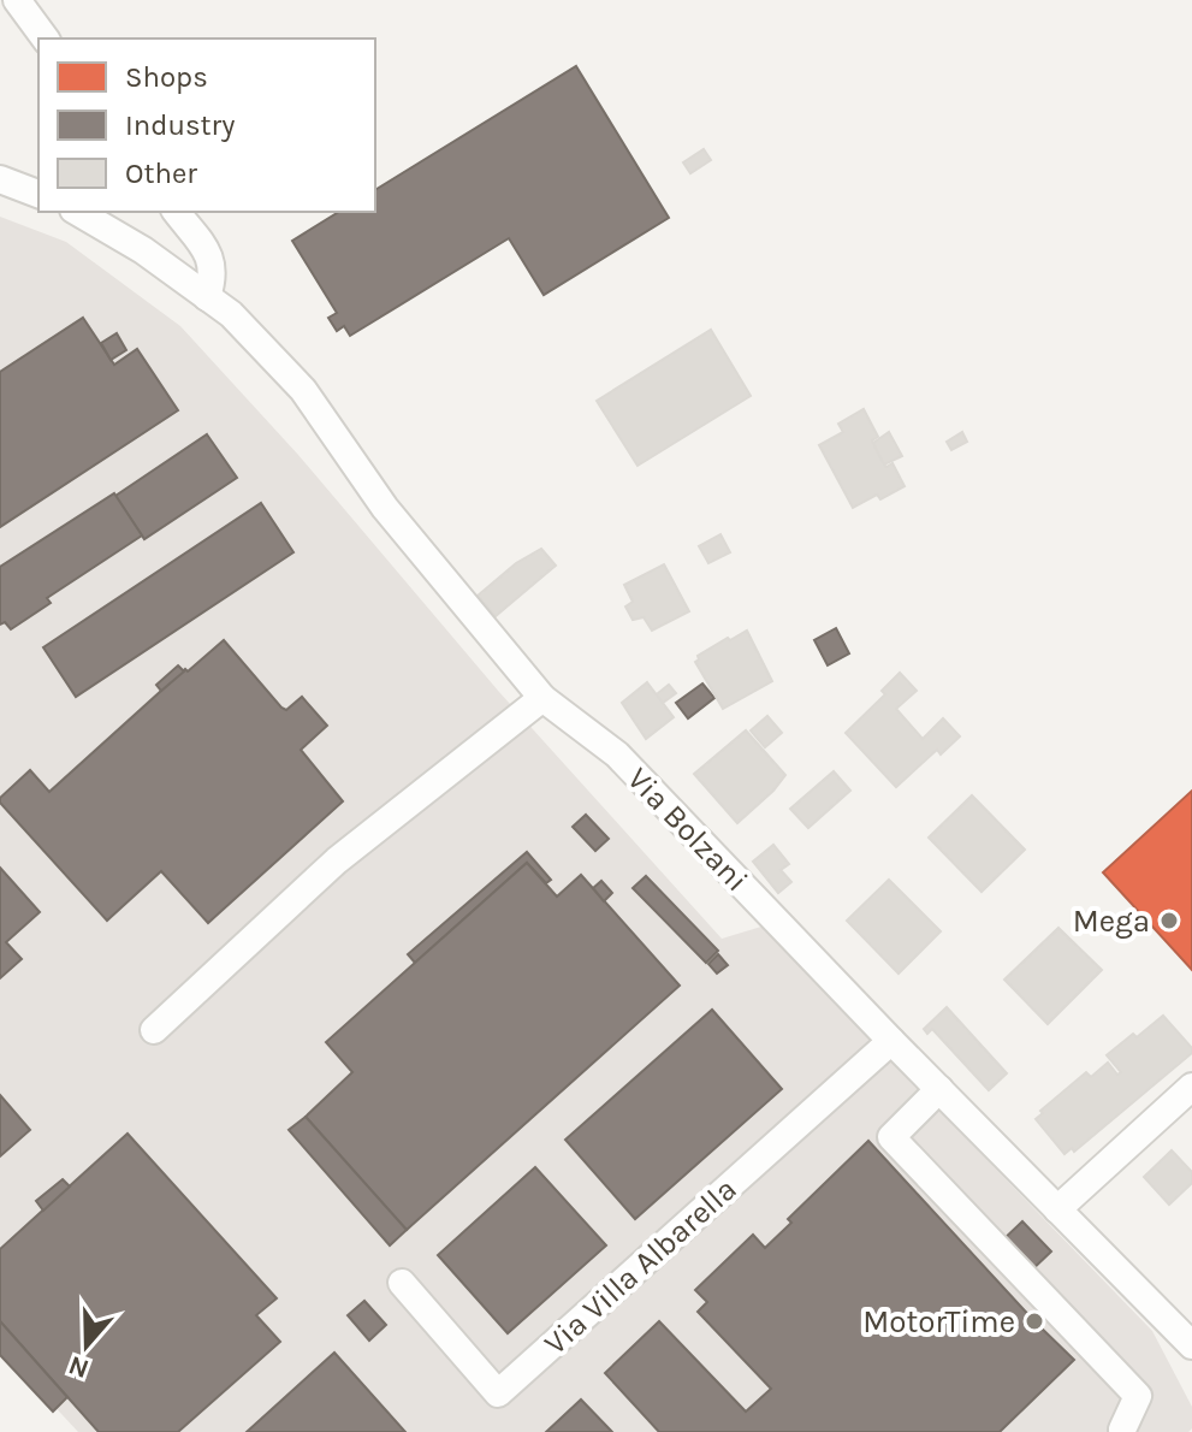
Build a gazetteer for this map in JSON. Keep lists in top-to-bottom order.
{
  "streets": {
    "street": ["Via Bolzani", "Via Villa Albarella"]
  },
  "crossings": [
    ["Via Bolzani", "Via Villa Albarella"]
  ],
  "places": ["Mega", "MotorTime"],
  "legend": ["Shops", "Industry", "Other"],
  "north": "bottom"
}
